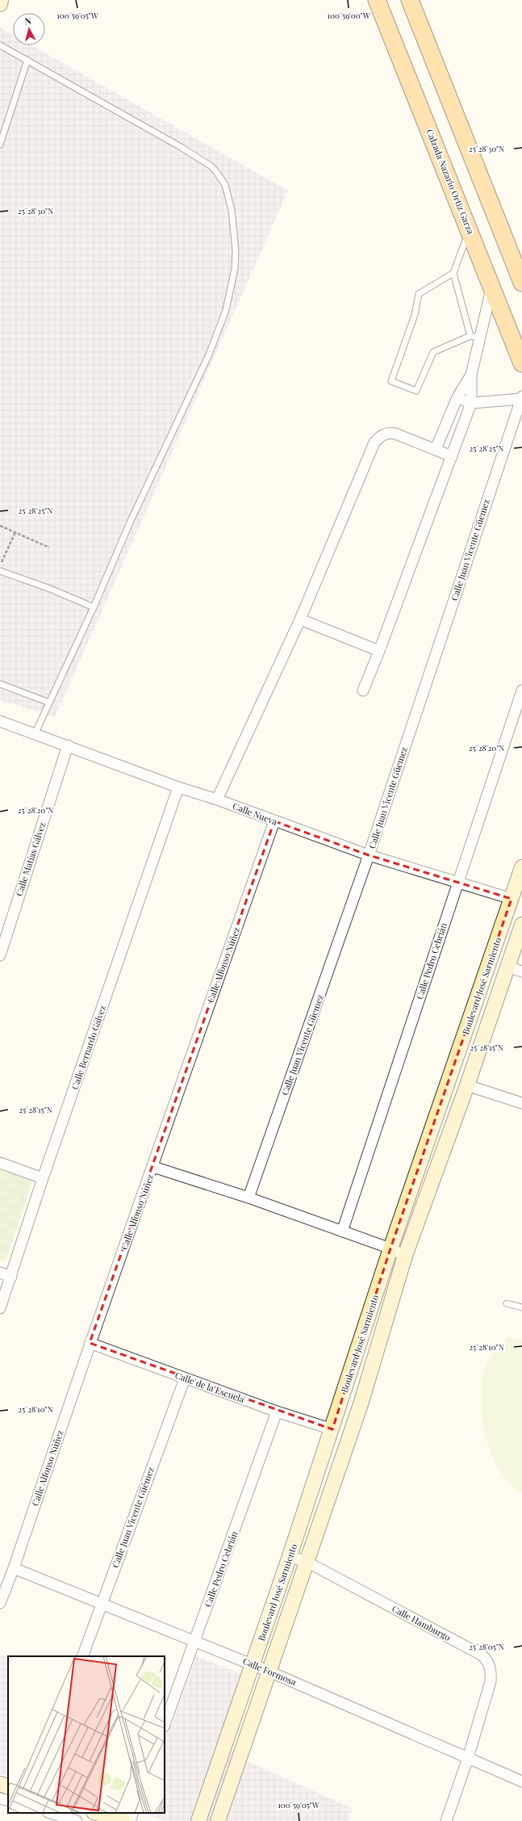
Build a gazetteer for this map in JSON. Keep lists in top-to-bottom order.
{
  "streets": {
    "main road": ["Calzada Nazario Ortiz Garza"],
    "street": [
      "Calle Juan Vicente Güemez",
      "Calle Nueva",
      "Calle Matías Gálvez",
      "Calle Pedro Cebrián",
      "Calle Alfonso Núñez",
      "Boulevard José Sarmiento",
      "Calle Bernardo Gálvez",
      "Calle de la Escuela",
      "Calle Juan Vicente Güémez",
      "Calle Hamburgo",
      "Calle Formosa"
    ]
  },
  "crossings": [
    ["Calle Juan Vicente Güemez", "Calle Nueva"],
    ["Calle Nueva", "Calle Matías Gálvez"],
    ["Calle Nueva", "Calle Pedro Cebrián"],
    ["Calle Nueva", "Calle Alfonso Núñez"],
    ["Calle Nueva", "Boulevard José Sarmiento"],
    ["Calle Nueva", "Calle Bernardo Gálvez"],
    ["Calle Pedro Cebrián", "Calle de la Escuela"],
    ["Calle Pedro Cebrián", "Calle Formosa"],
    ["Calle Alfonso Núñez", "Calle de la Escuela"],
    ["Calle Alfonso Núñez", "Calle Formosa"],
    ["Boulevard José Sarmiento", "Calle de la Escuela"],
    ["Boulevard José Sarmiento", "Calle Hamburgo"],
    ["Boulevard José Sarmiento", "Calle Formosa"],
    ["Calle de la Escuela", "Calle Juan Vicente Güémez"],
    ["Calle Juan Vicente Güémez", "Calle Formosa"],
    ["Calle Hamburgo", "Calle Formosa"]
  ],
  "north": "top",
  "coordinates": [
    "100°59'05\"W",
    "100°59'00\"W",
    "25°28'30\"N",
    "25°28'25\"N",
    "25°28'20\"N",
    "25°28'15\"N",
    "25°28'10\"N",
    "25°28'05\"N"
  ]
}
